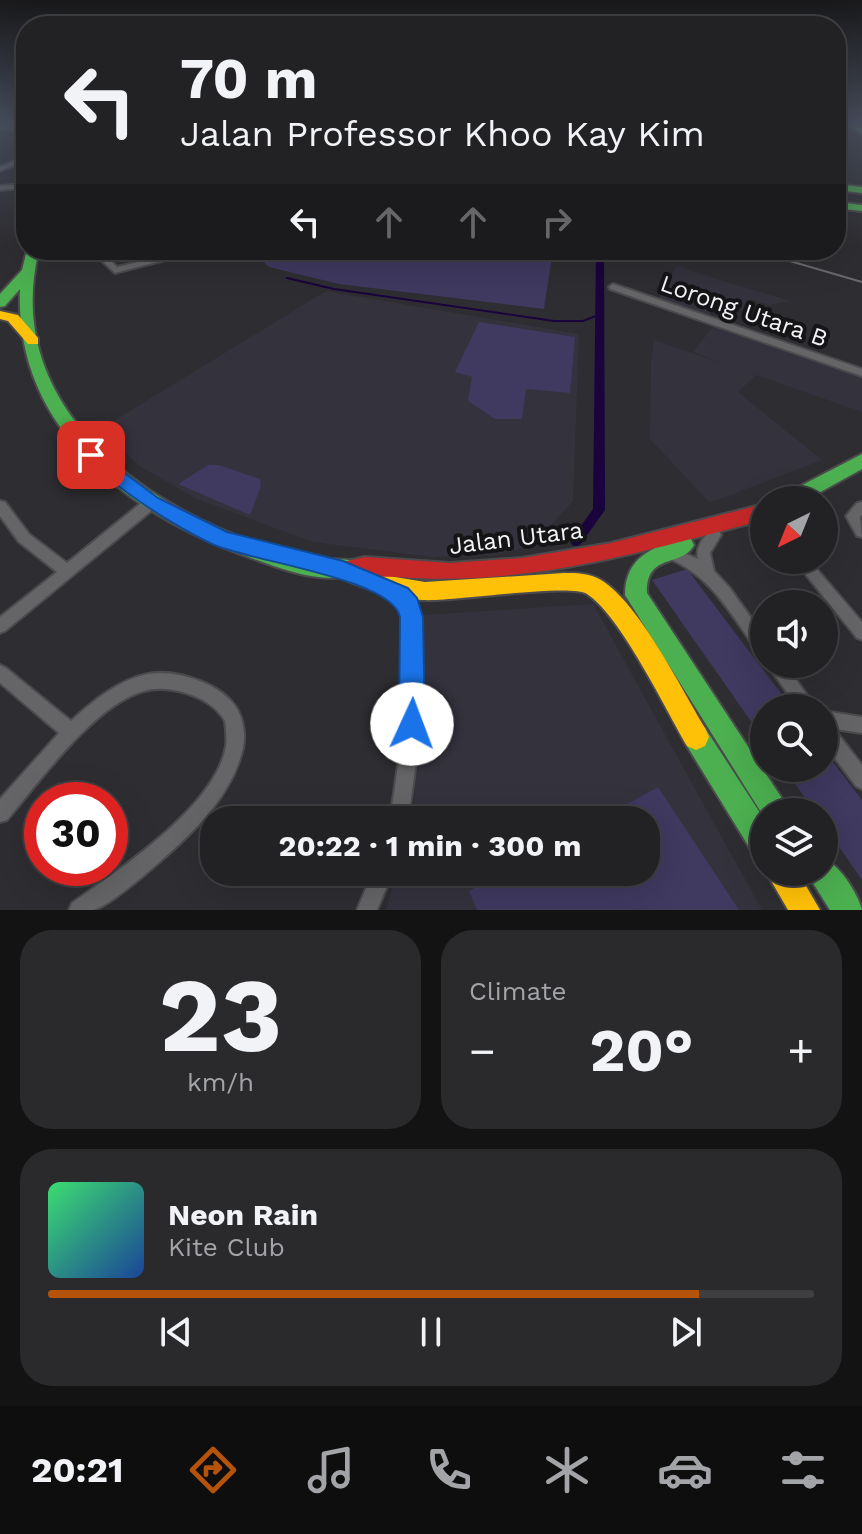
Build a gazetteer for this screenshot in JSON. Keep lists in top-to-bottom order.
{
  "streets": {
    "main road": ["Jalan Utara"],
    "street": ["Lorong Utara B"]
  },
  "north": "bottom left",
  "page": {
    "turn": ["70 m", "Jalan Professor Khoo Kay Kim"],
    "limit": "30",
    "trip": "20:22 · 1 min · 300 m",
    "tile": [
      ["23", "km/h"],
      "Climate"
    ],
    "heat": ["−", "20°", "+"],
    "song": ["Neon Rain", "Kite Club"],
    "tabs": "20:21"
  }
}
